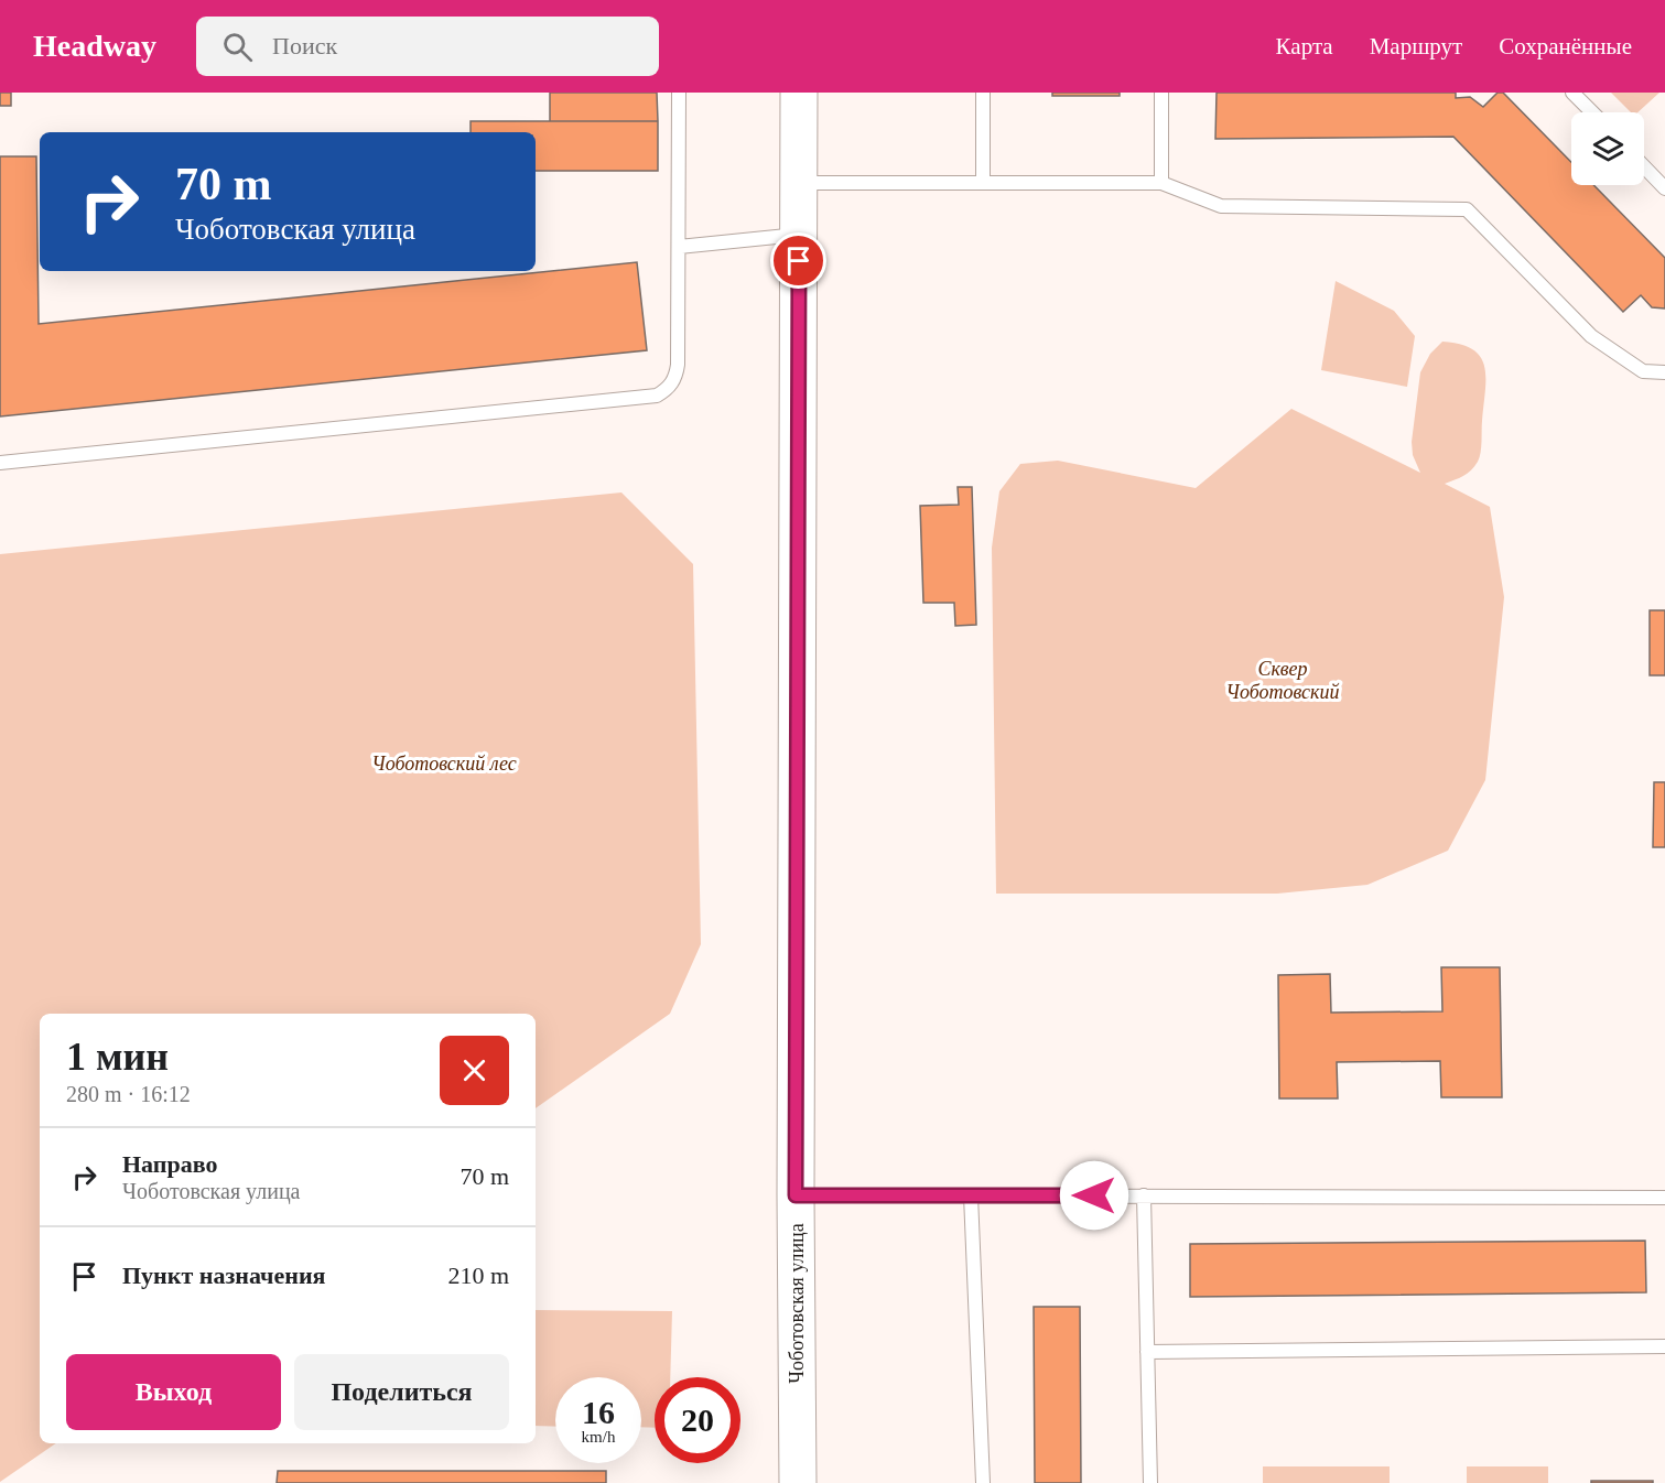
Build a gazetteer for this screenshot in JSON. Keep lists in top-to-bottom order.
{
  "streets": {
    "main road": ["Чоботовская улица"]
  },
  "parks": ["Сквер Чоботовский", "Чоботовский лес"],
  "page": {
    "header": "Headway",
    "search": "Поиск",
    "nav": ["Карта", "Маршрут", "Сохранённые"],
    "turn": ["70 m", "Чоботовская улица"],
    "heading": ["1 мин", "280 m · 16:12"],
    "list": [
      {
        "name": "Направо",
        "note": "Чоботовская улица",
        "value": "70 m"
      },
      {
        "name": "Пункт назначения",
        "value": "210 m"
      }
    ],
    "buttons": ["Выход", "Поделиться"],
    "speed": "16 km/h",
    "limit": "20"
  }
}
